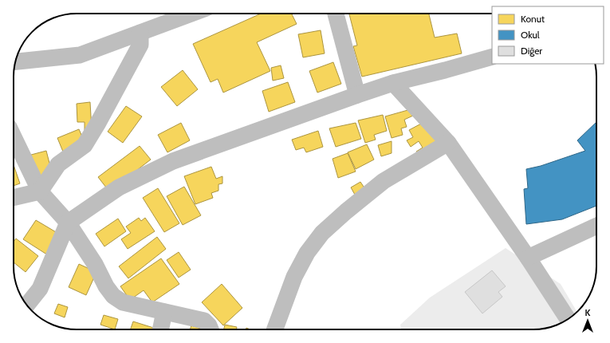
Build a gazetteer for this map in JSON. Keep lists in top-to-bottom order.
{
  "legend": ["Konut", "Okul", "Diğer"],
  "north": "top"
}
